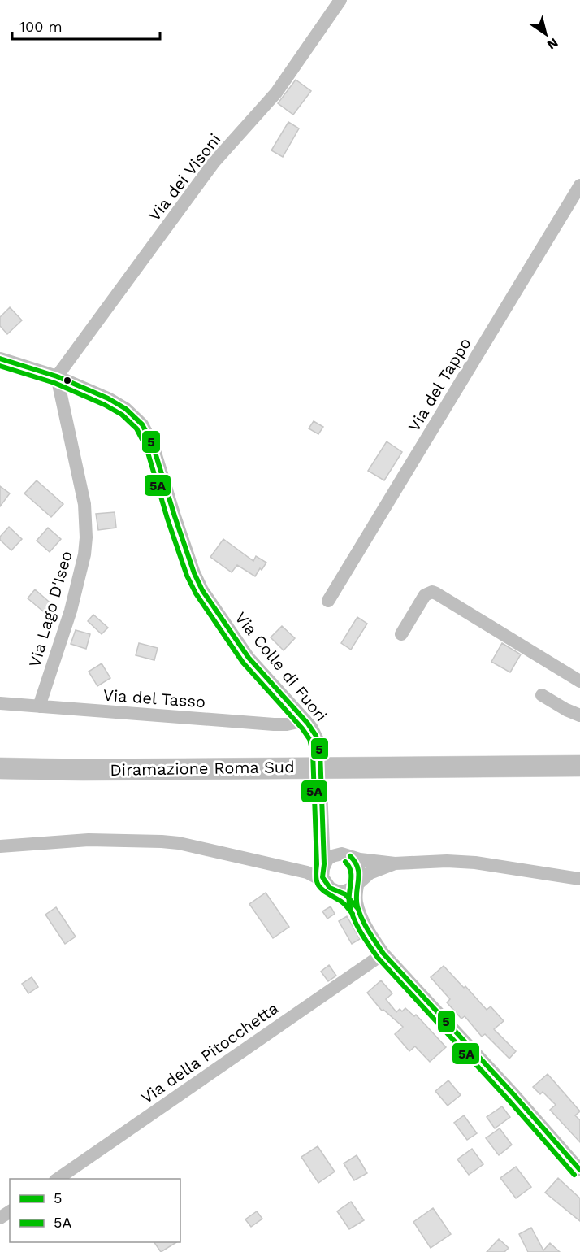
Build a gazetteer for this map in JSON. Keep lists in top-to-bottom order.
{
  "streets": {
    "highway": ["Diramazione Roma Sud"],
    "street": [
      "Via dei Visoni",
      "Via del Tappo",
      "Via Lago D'Iseo",
      "Via Colle di Fuori",
      "Via del Tasso",
      "Via della Pitocchetta"
    ]
  },
  "crossings": [
    ["Via dei Visoni", "Via Lago D'Iseo"],
    ["Via dei Visoni", "Via Colle di Fuori"],
    ["Via Lago D'Iseo", "Via Colle di Fuori"],
    ["Via Lago D'Iseo", "Via del Tasso"],
    ["Via Colle di Fuori", "Via del Tasso"]
  ],
  "lines": ["transit line 5", "transit line 5A"],
  "legend": ["5", "5A"],
  "scale_bar": "100 m",
  "north": "bottom right"
}
